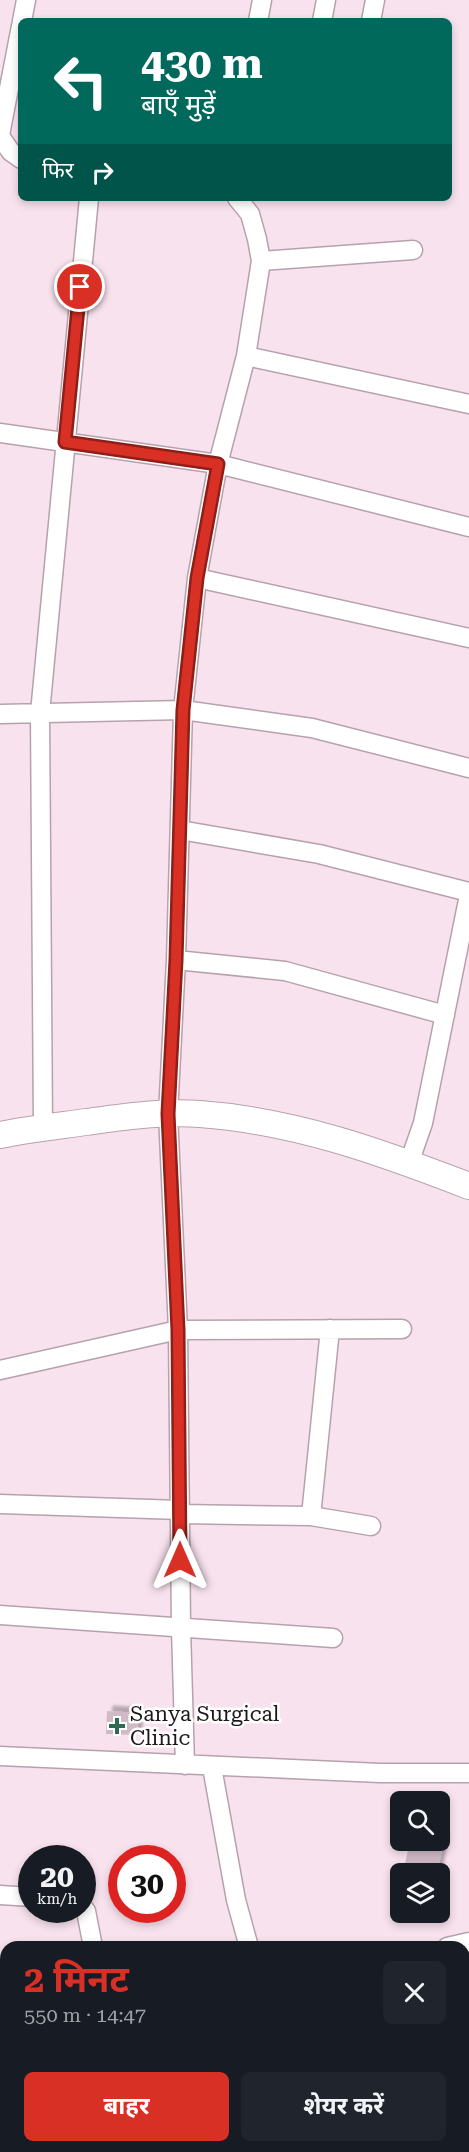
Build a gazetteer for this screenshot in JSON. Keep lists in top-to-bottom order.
{
  "places": {
    "health": ["Sanya Surgical Clinic"]
  },
  "page": {
    "turn": ["430 m", "बाएँ मुड़ें"],
    "then": "फिर",
    "speed": "20 km/h",
    "limit": "30",
    "heading": ["2 मिनट", "550 m · 14:47"],
    "buttons": ["बाहर", "शेयर करें"]
  }
}
